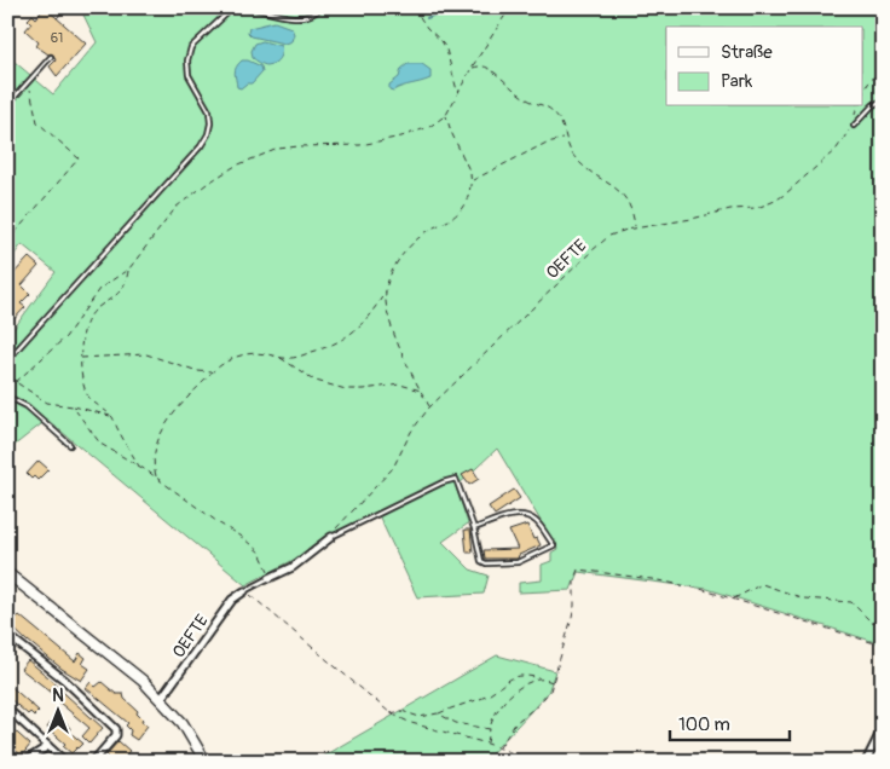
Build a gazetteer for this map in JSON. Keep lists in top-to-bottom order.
{
  "streets": {
    "street": ["OEFTE"]
  },
  "house_numbers": ["61"],
  "legend": ["Straße", "Park"],
  "scale_bar": "100 m",
  "north": "top"
}
